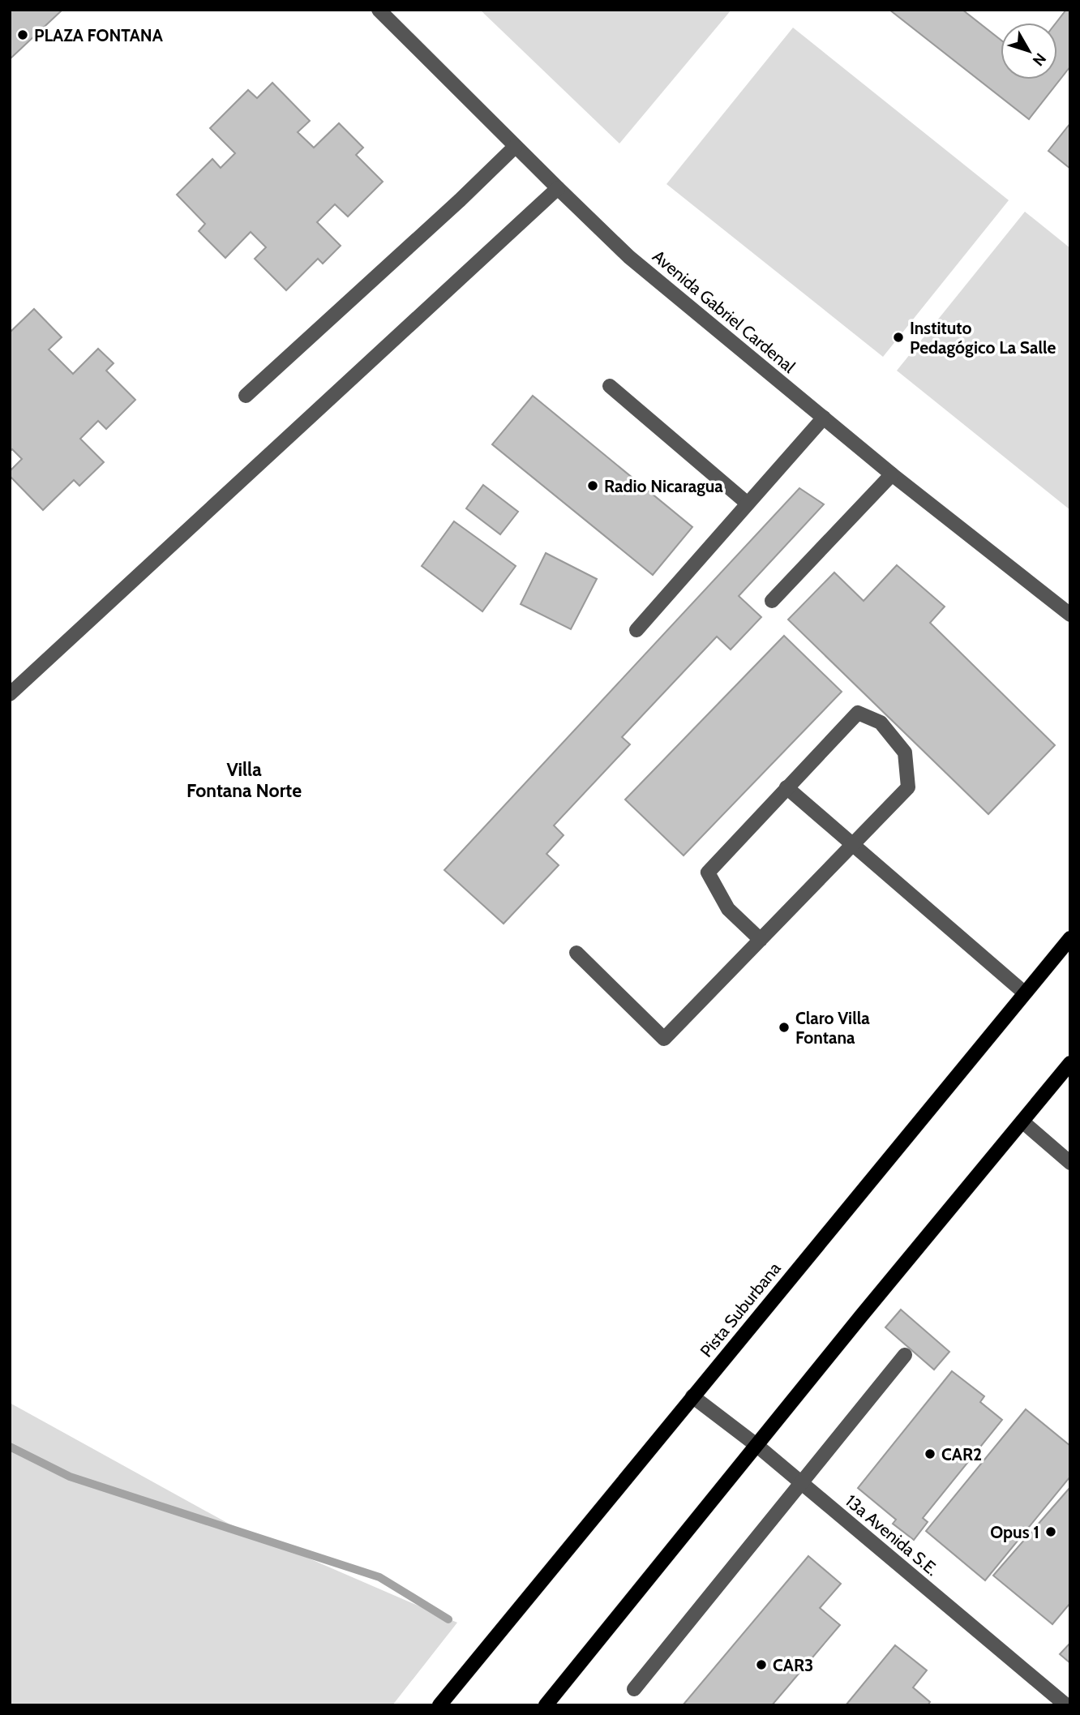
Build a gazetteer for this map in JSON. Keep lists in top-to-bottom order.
{
  "streets": {
    "main road": ["Pista Suburbana"],
    "street": ["Avenida Gabriel Cardenal", "13a Avenida S.E."]
  },
  "crossings": [
    ["Pista Suburbana", "13a Avenida S.E."]
  ],
  "districts": ["Villa Fontana Norte"],
  "places": [
    "PLAZA FONTANA",
    "Instituto Pedagógico La Salle",
    "Radio Nicaragua",
    "Claro Villa Fontana",
    "CAR2",
    "Opus 1",
    "CAR3"
  ],
  "north": "bottom right"
}
